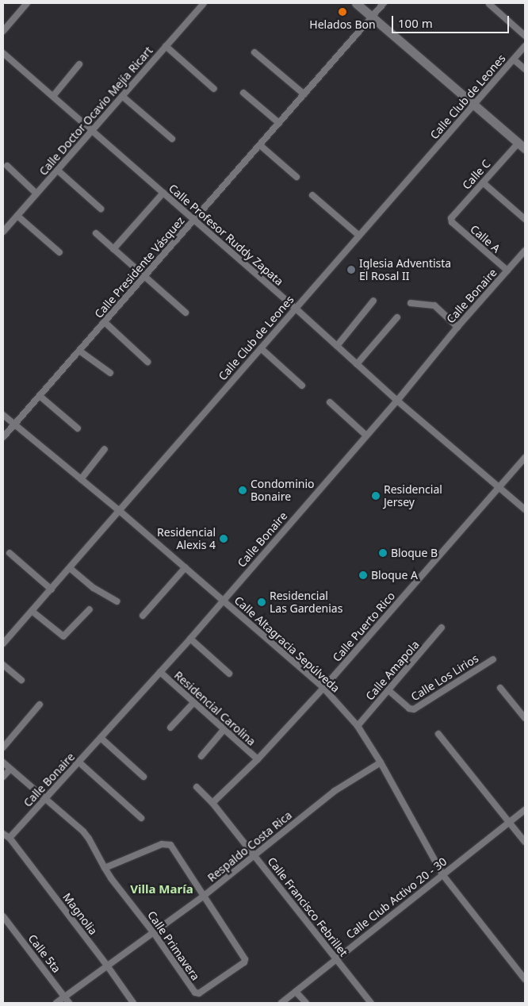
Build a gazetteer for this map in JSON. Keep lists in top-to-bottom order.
{
  "streets": {
    "street": [
      "Calle Club de Leones",
      "Calle Doctor Ocavio Mejía Ricart",
      "Calle C",
      "Calle Profesor Ruddy Zapata",
      "Calle A",
      "Calle Presidente Vásquez",
      "Calle Bonaire",
      "Calle Puerto Rico",
      "Calle Altagracia Sepúlveda",
      "Calle Amapola",
      "Calle Los Lirios",
      "Residencial Carolina",
      "Respaldo Costa Rica",
      "Calle Club Activo 20 - 30",
      "Calle Francisco Febrillet",
      "Magnolia",
      "Calle Primavera",
      "Calle 5ta"
    ]
  },
  "crossings": [
    ["Calle Club de Leones", "Calle Profesor Ruddy Zapata"],
    ["Calle Club de Leones", "Calle Altagracia Sepúlveda"],
    ["Calle Doctor Ocavio Mejía Ricart", "Calle Profesor Ruddy Zapata"],
    ["Calle C", "Calle A"],
    ["Calle Profesor Ruddy Zapata", "Calle Presidente Vásquez"],
    ["Calle Profesor Ruddy Zapata", "Calle Bonaire"],
    ["Calle Profesor Ruddy Zapata", "Calle Puerto Rico"],
    ["Calle A", "Calle Bonaire"],
    ["Calle Presidente Vásquez", "Calle Altagracia Sepúlveda"],
    ["Calle Bonaire", "Calle Altagracia Sepúlveda"],
    ["Calle Bonaire", "Residencial Carolina"],
    ["Calle Bonaire", "Magnolia"],
    ["Calle Bonaire", "Calle Primavera"],
    ["Calle Puerto Rico", "Calle Altagracia Sepúlveda"],
    ["Calle Puerto Rico", "Residencial Carolina"],
    ["Calle Puerto Rico", "Calle Francisco Febrillet"],
    ["Calle Altagracia Sepúlveda", "Calle Amapola"],
    ["Calle Altagracia Sepúlveda", "Respaldo Costa Rica"],
    ["Calle Altagracia Sepúlveda", "Calle Club Activo 20 - 30"],
    ["Calle Amapola", "Calle Los Lirios"],
    ["Respaldo Costa Rica", "Calle Francisco Febrillet"],
    ["Respaldo Costa Rica", "Magnolia"],
    ["Respaldo Costa Rica", "Calle Primavera"],
    ["Respaldo Costa Rica", "Calle 5ta"],
    ["Calle Club Activo 20 - 30", "Calle Francisco Febrillet"]
  ],
  "districts": ["Villa María"],
  "places": [
    "Helados Bon",
    "Iglesia Adventista El Rosal II",
    "Condominio Bonaire",
    "Residencial Jersey",
    "Residencial Alexis 4",
    "Bloque B",
    "Bloque A",
    "Residencial Las Gardenias"
  ],
  "scale_bar": "100 m"
}
